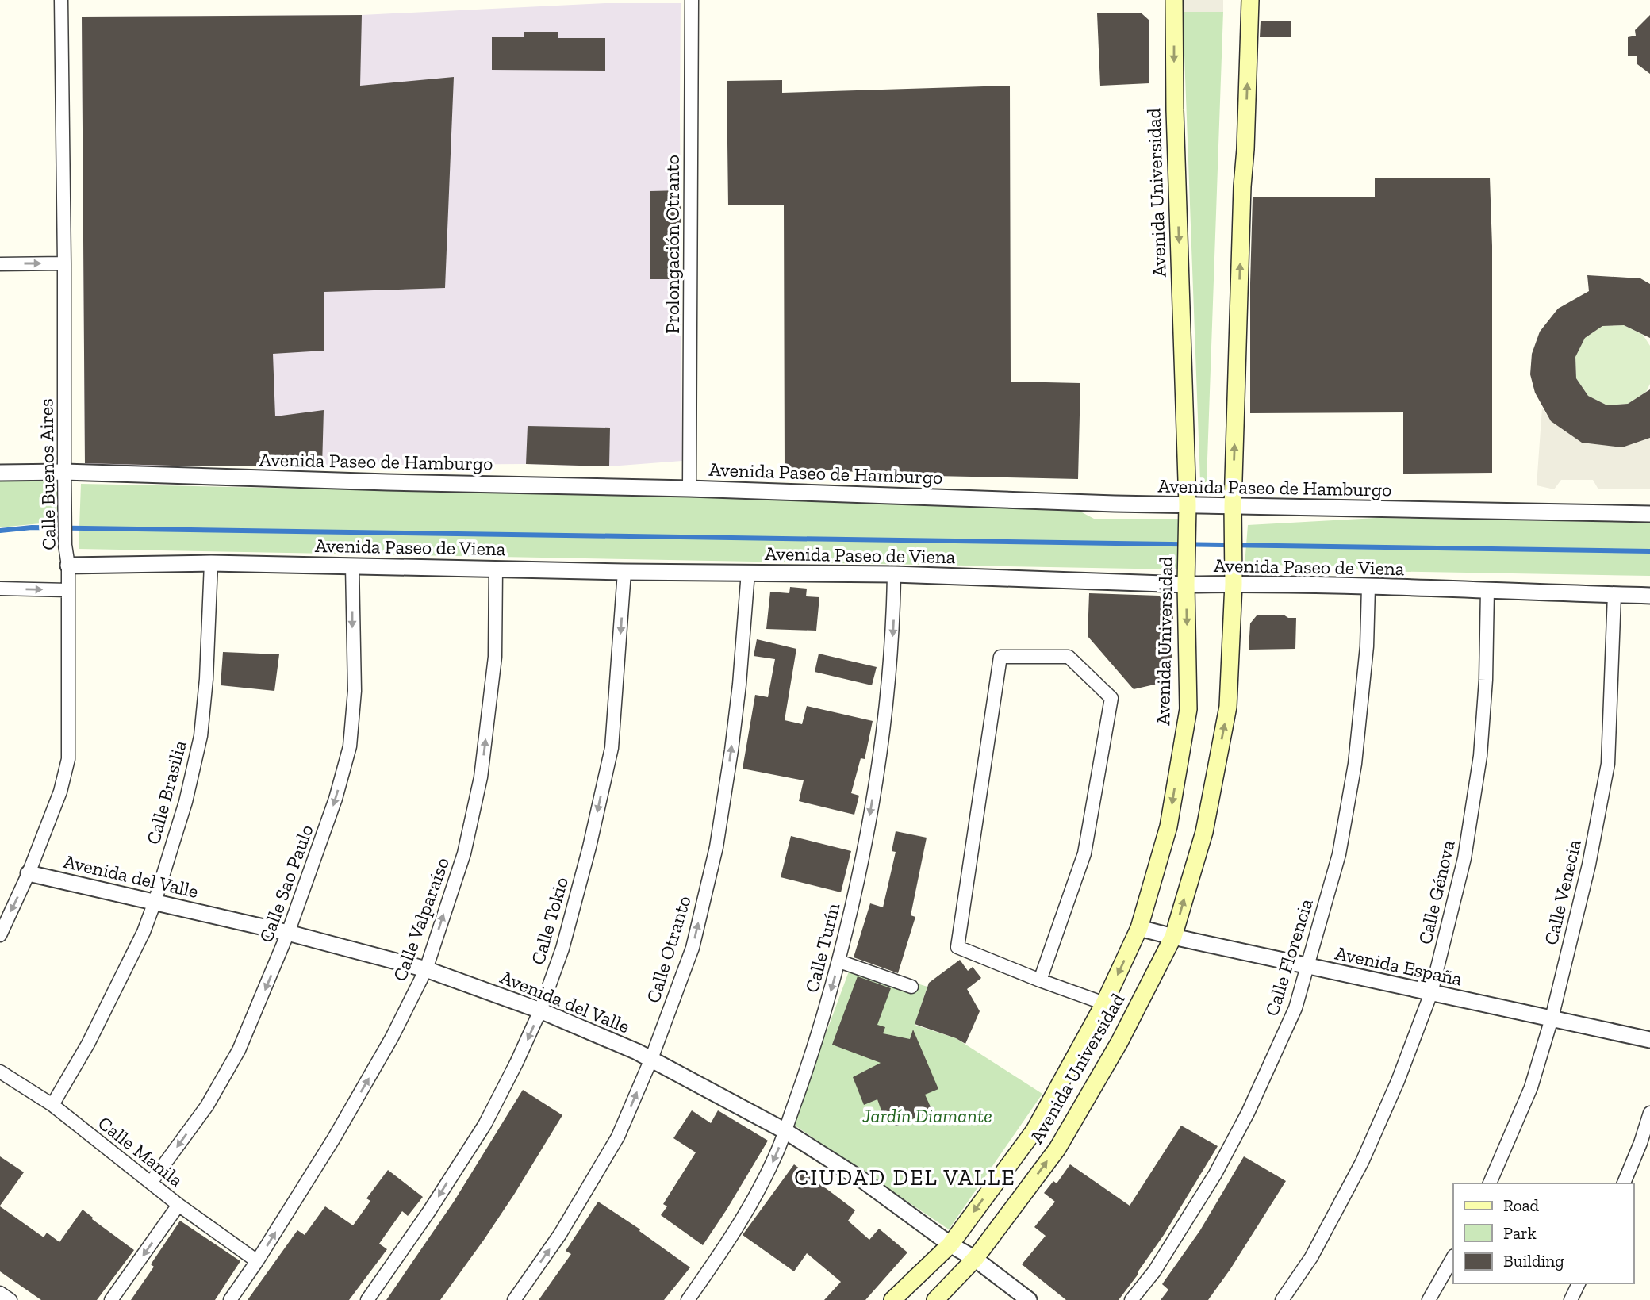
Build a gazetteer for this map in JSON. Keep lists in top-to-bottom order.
{
  "streets": {
    "main road": ["Avenida Universidad"],
    "street": [
      "Prolongación Otranto",
      "Avenida Paseo de Hamburgo",
      "Calle Buenos Aires",
      "Avenida Paseo de Viena",
      "Calle Brasilia",
      "Avenida del Valle",
      "Calle Sao Paulo",
      "Calle Génova",
      "Calle Venecia",
      "Calle Valparaíso",
      "Calle Tokio",
      "Calle Turín",
      "Calle Otranto",
      "Calle Florencia",
      "Avenida España",
      "Calle Manila"
    ]
  },
  "crossings": [
    ["Avenida Universidad", "Avenida Paseo de Hamburgo"],
    ["Avenida Universidad", "Avenida Paseo de Viena"],
    ["Avenida Universidad", "Avenida del Valle"],
    ["Avenida Universidad", "Avenida España"],
    ["Prolongación Otranto", "Avenida Paseo de Hamburgo"],
    ["Avenida Paseo de Hamburgo", "Calle Buenos Aires"],
    ["Calle Buenos Aires", "Avenida Paseo de Viena"],
    ["Calle Buenos Aires", "Avenida del Valle"],
    ["Avenida Paseo de Viena", "Calle Brasilia"],
    ["Avenida Paseo de Viena", "Calle Sao Paulo"],
    ["Avenida Paseo de Viena", "Calle Génova"],
    ["Avenida Paseo de Viena", "Calle Venecia"],
    ["Avenida Paseo de Viena", "Calle Valparaíso"],
    ["Avenida Paseo de Viena", "Calle Tokio"],
    ["Avenida Paseo de Viena", "Calle Turín"],
    ["Avenida Paseo de Viena", "Calle Otranto"],
    ["Avenida Paseo de Viena", "Calle Florencia"],
    ["Calle Brasilia", "Avenida del Valle"],
    ["Calle Brasilia", "Calle Manila"],
    ["Avenida del Valle", "Calle Sao Paulo"],
    ["Avenida del Valle", "Calle Valparaíso"],
    ["Avenida del Valle", "Calle Tokio"],
    ["Avenida del Valle", "Calle Turín"],
    ["Avenida del Valle", "Calle Otranto"],
    ["Calle Sao Paulo", "Calle Manila"],
    ["Calle Génova", "Avenida España"],
    ["Calle Venecia", "Avenida España"],
    ["Calle Valparaíso", "Calle Manila"],
    ["Calle Florencia", "Avenida España"]
  ],
  "one_way": [
    "Calle Sao Paulo",
    "Calle Valparaíso",
    "Calle Tokio",
    "Calle Turín",
    "Calle Otranto"
  ],
  "districts": ["CIUDAD DEL VALLE"],
  "parks": ["Jardín Diamante"],
  "legend": ["Road", "Park", "Building"]
}
